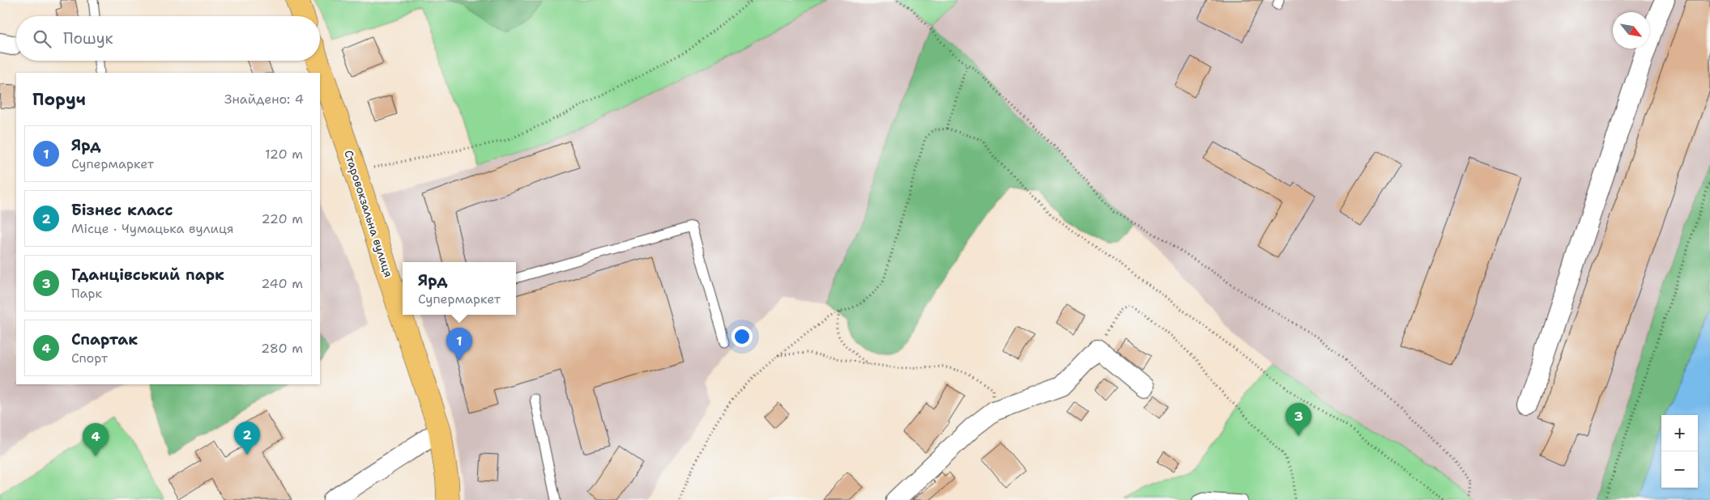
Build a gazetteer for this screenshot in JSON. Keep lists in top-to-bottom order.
{
  "streets": {
    "main road": ["Старовокзальна вулиця"]
  },
  "north": "bottom right",
  "page": {
    "search": "Пошук",
    "heading": ["Поруч", "Знайдено: 4"],
    "list": [
      {
        "mark": "1",
        "name": "Ярд",
        "note": "Супермаркет",
        "value": "120 m"
      },
      {
        "mark": "2",
        "name": "Бізнес класс",
        "note": "Місце · Чумацька вулиця",
        "value": "220 m"
      },
      {
        "mark": "3",
        "name": "Гданцівський парк",
        "note": "Парк",
        "value": "240 m"
      },
      {
        "mark": "4",
        "name": "Спартак",
        "note": "Спорт",
        "value": "280 m"
      }
    ],
    "popup": ["Ярд", "Супермаркет"],
    "pins": [
      "1",
      "3",
      "2",
      "4"
    ],
    "map_buttons": ["+", "−"]
  }
}
